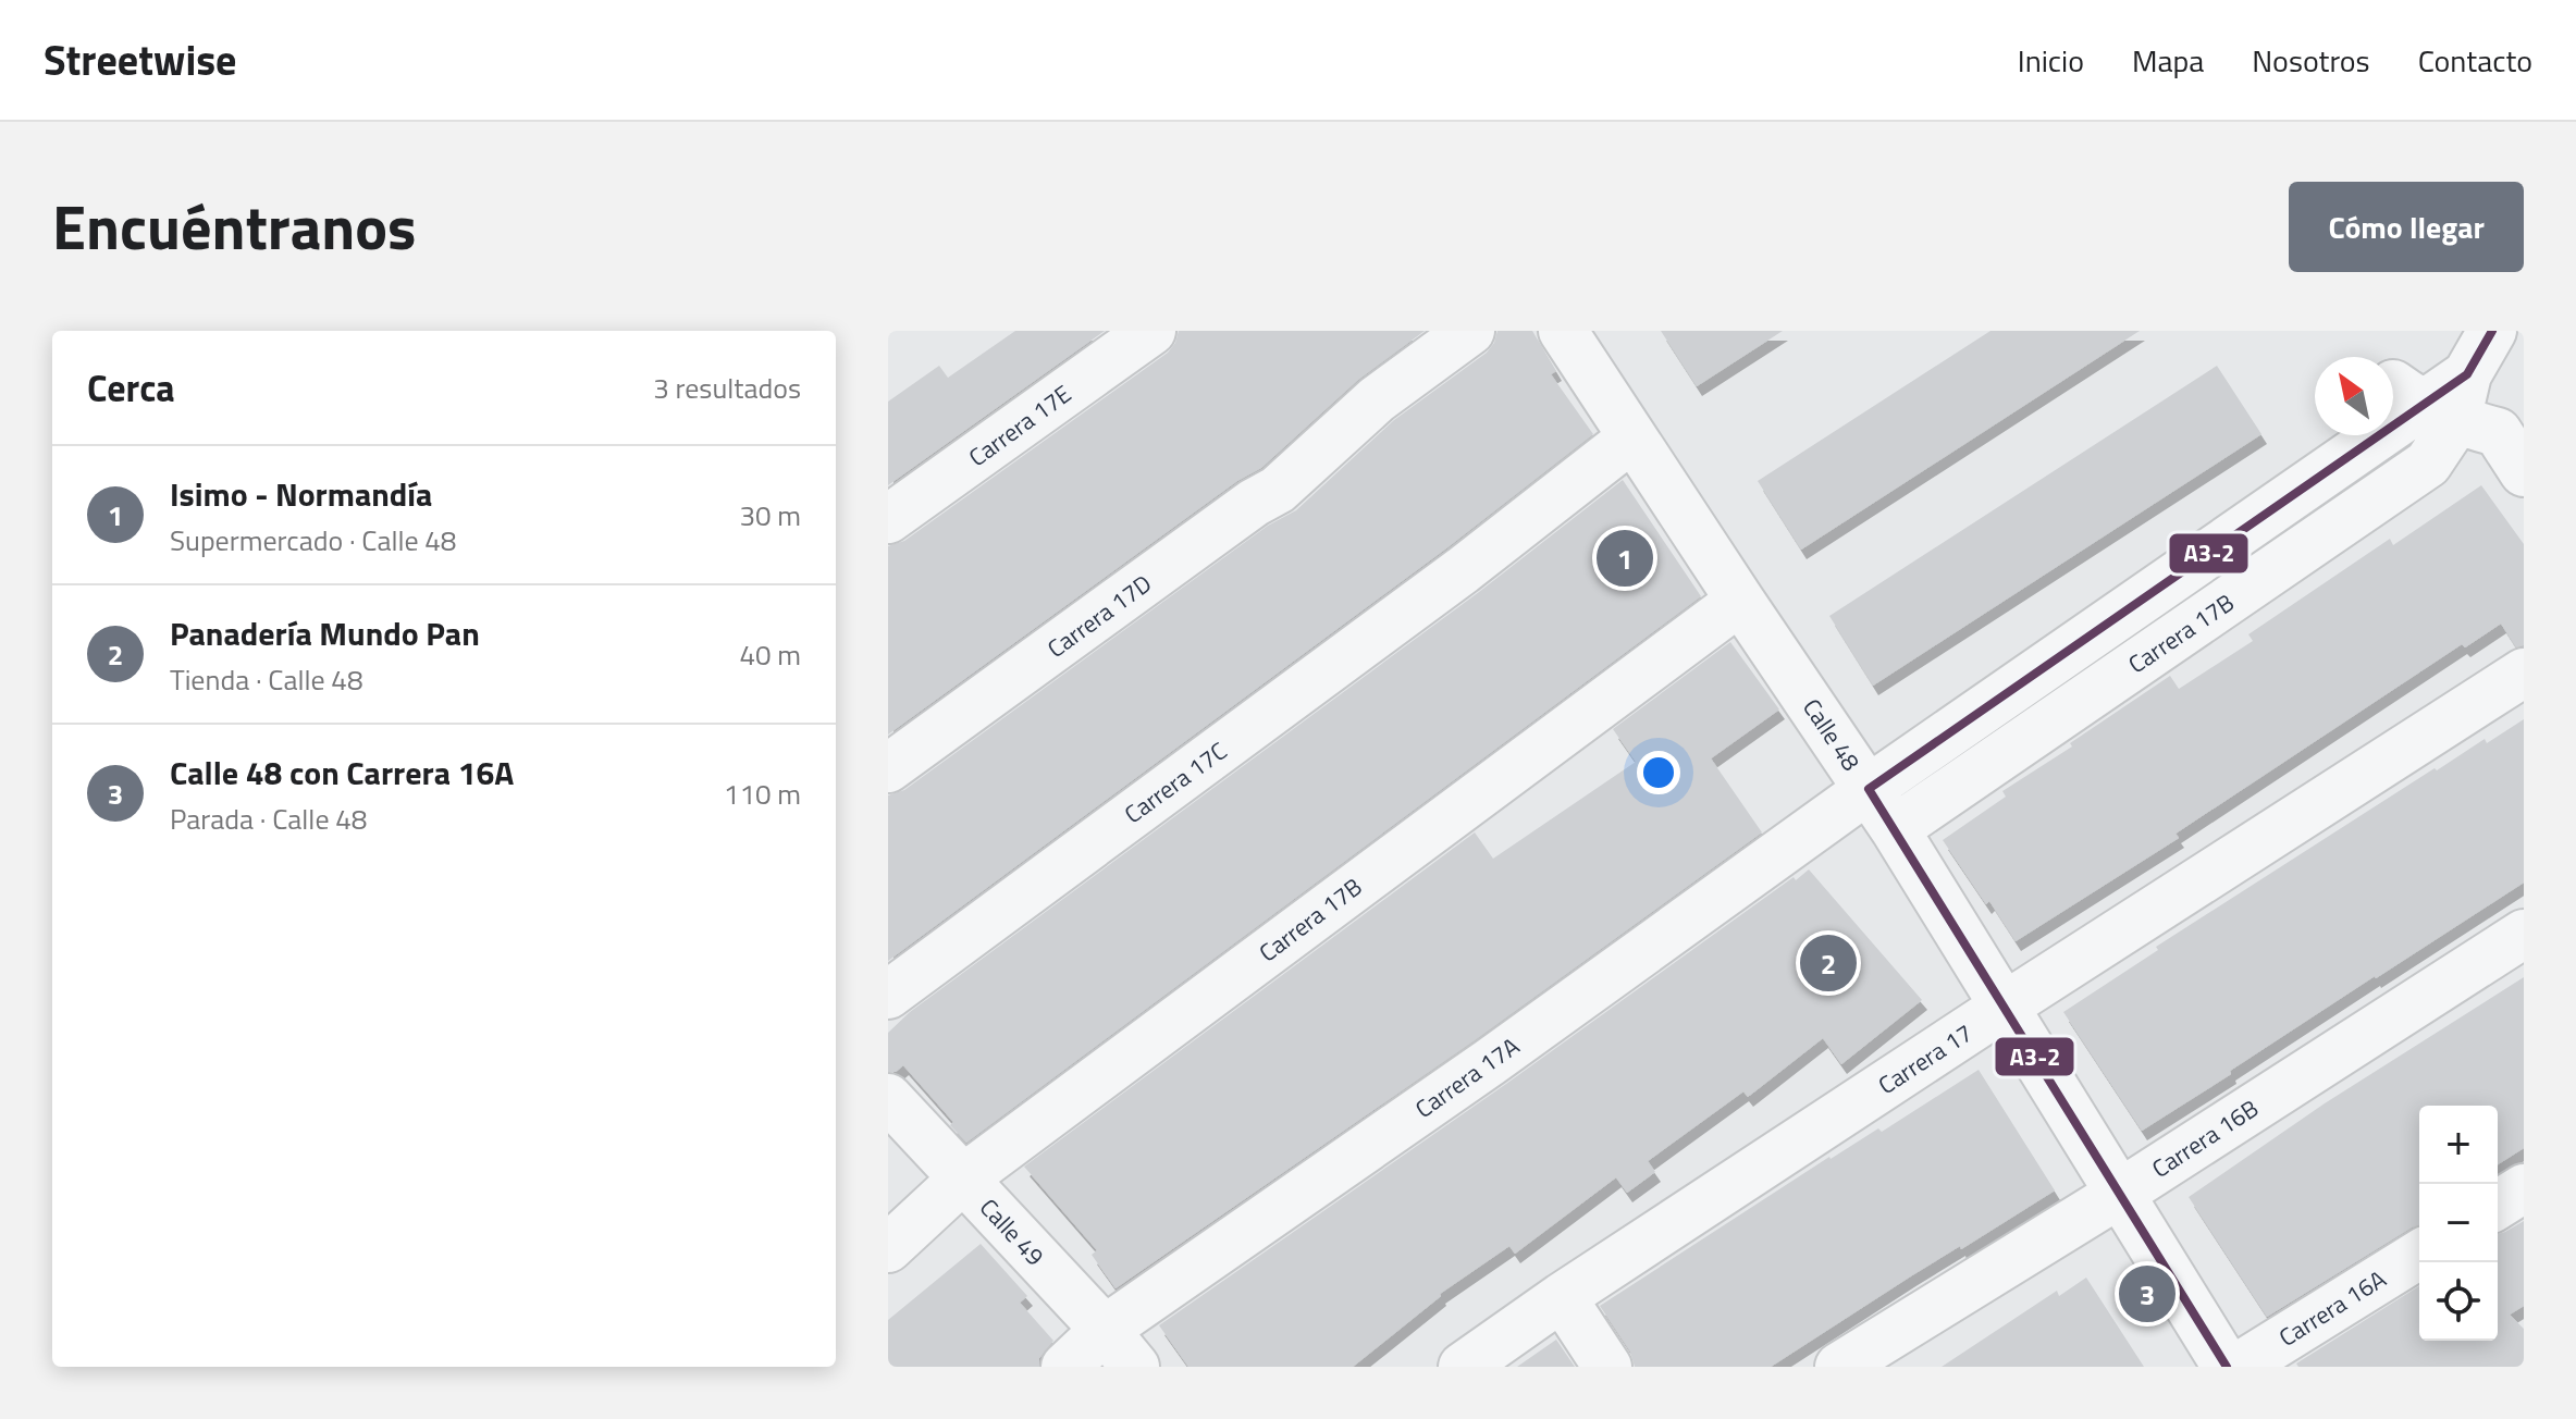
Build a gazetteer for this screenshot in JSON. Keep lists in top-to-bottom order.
{
  "streets": {
    "street": [
      "Carrera 17E",
      "Carrera 17D",
      "Carrera 17B",
      "Calle 48",
      "Carrera 17C",
      "Carrera 17",
      "Carrera 17A",
      "Carrera 16B",
      "Calle 49",
      "Carrera 16A"
    ]
  },
  "crossings": [
    ["Carrera 17B", "Calle 48"],
    ["Carrera 17B", "Carrera 17A"],
    ["Carrera 17B", "Calle 49"],
    ["Calle 48", "Carrera 17C"],
    ["Calle 48", "Carrera 17"],
    ["Calle 48", "Carrera 17A"],
    ["Calle 48", "Carrera 16B"],
    ["Carrera 17A", "Calle 49"]
  ],
  "lines": ["transit line A3-2"],
  "north": "top left",
  "page": {
    "header": "Streetwise",
    "nav": [
      "Inicio",
      "Mapa",
      "Nosotros",
      "Contacto"
    ],
    "title": "Encuéntranos",
    "buttons": "Cómo llegar",
    "heading": ["Cerca", "3 resultados"],
    "list": [
      {
        "mark": "1",
        "name": "Isimo - Normandía",
        "note": "Supermercado · Calle 48",
        "value": "30 m"
      },
      {
        "mark": "2",
        "name": "Panadería Mundo Pan",
        "note": "Tienda · Calle 48",
        "value": "40 m"
      },
      {
        "mark": "3",
        "name": "Calle 48 con Carrera 16A",
        "note": "Parada · Calle 48",
        "value": "110 m"
      }
    ],
    "pins": ["1", "2", "3"],
    "map_buttons": ["+", "−"]
  }
}
